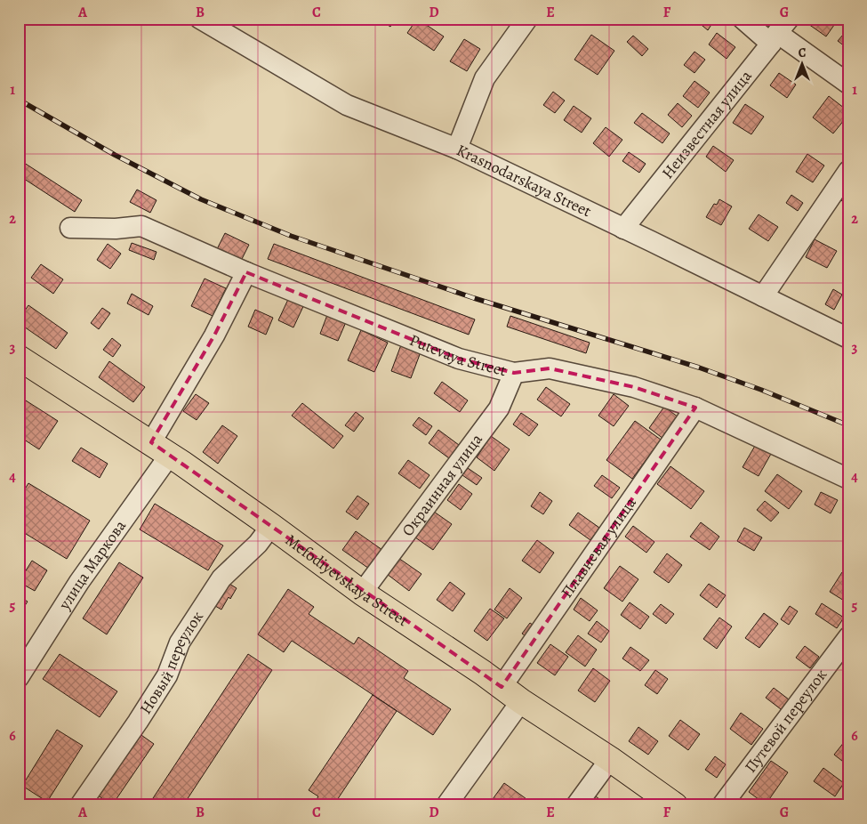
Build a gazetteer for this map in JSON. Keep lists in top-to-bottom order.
{
  "streets": {
    "main road": ["Mefodiyevskaya Street"],
    "street": [
      "Неизвестная улица",
      "Krasnodarskaya Street",
      "Putevaya Street",
      "Окраинная улица",
      "Плавневая улица",
      "улица Маркова",
      "Новый переулок",
      "Путевой переулок"
    ]
  },
  "crossings": [
    ["Неизвестная улица", "Krasnodarskaya Street"],
    ["Putevaya Street", "Окраинная улица"],
    ["Putevaya Street", "Плавневая улица"],
    ["Putevaya Street", "улица Маркова"],
    ["Окраинная улица", "Mefodiyevskaya Street"],
    ["Плавневая улица", "Mefodiyevskaya Street"],
    ["улица Маркова", "Mefodiyevskaya Street"],
    ["Mefodiyevskaya Street", "Новый переулок"]
  ],
  "north": "top",
  "grid": {
    "columns": [
      "A",
      "B",
      "C",
      "D",
      "E",
      "F",
      "G"
    ],
    "rows": [
      "1",
      "2",
      "3",
      "4",
      "5",
      "6"
    ]
  }
}
